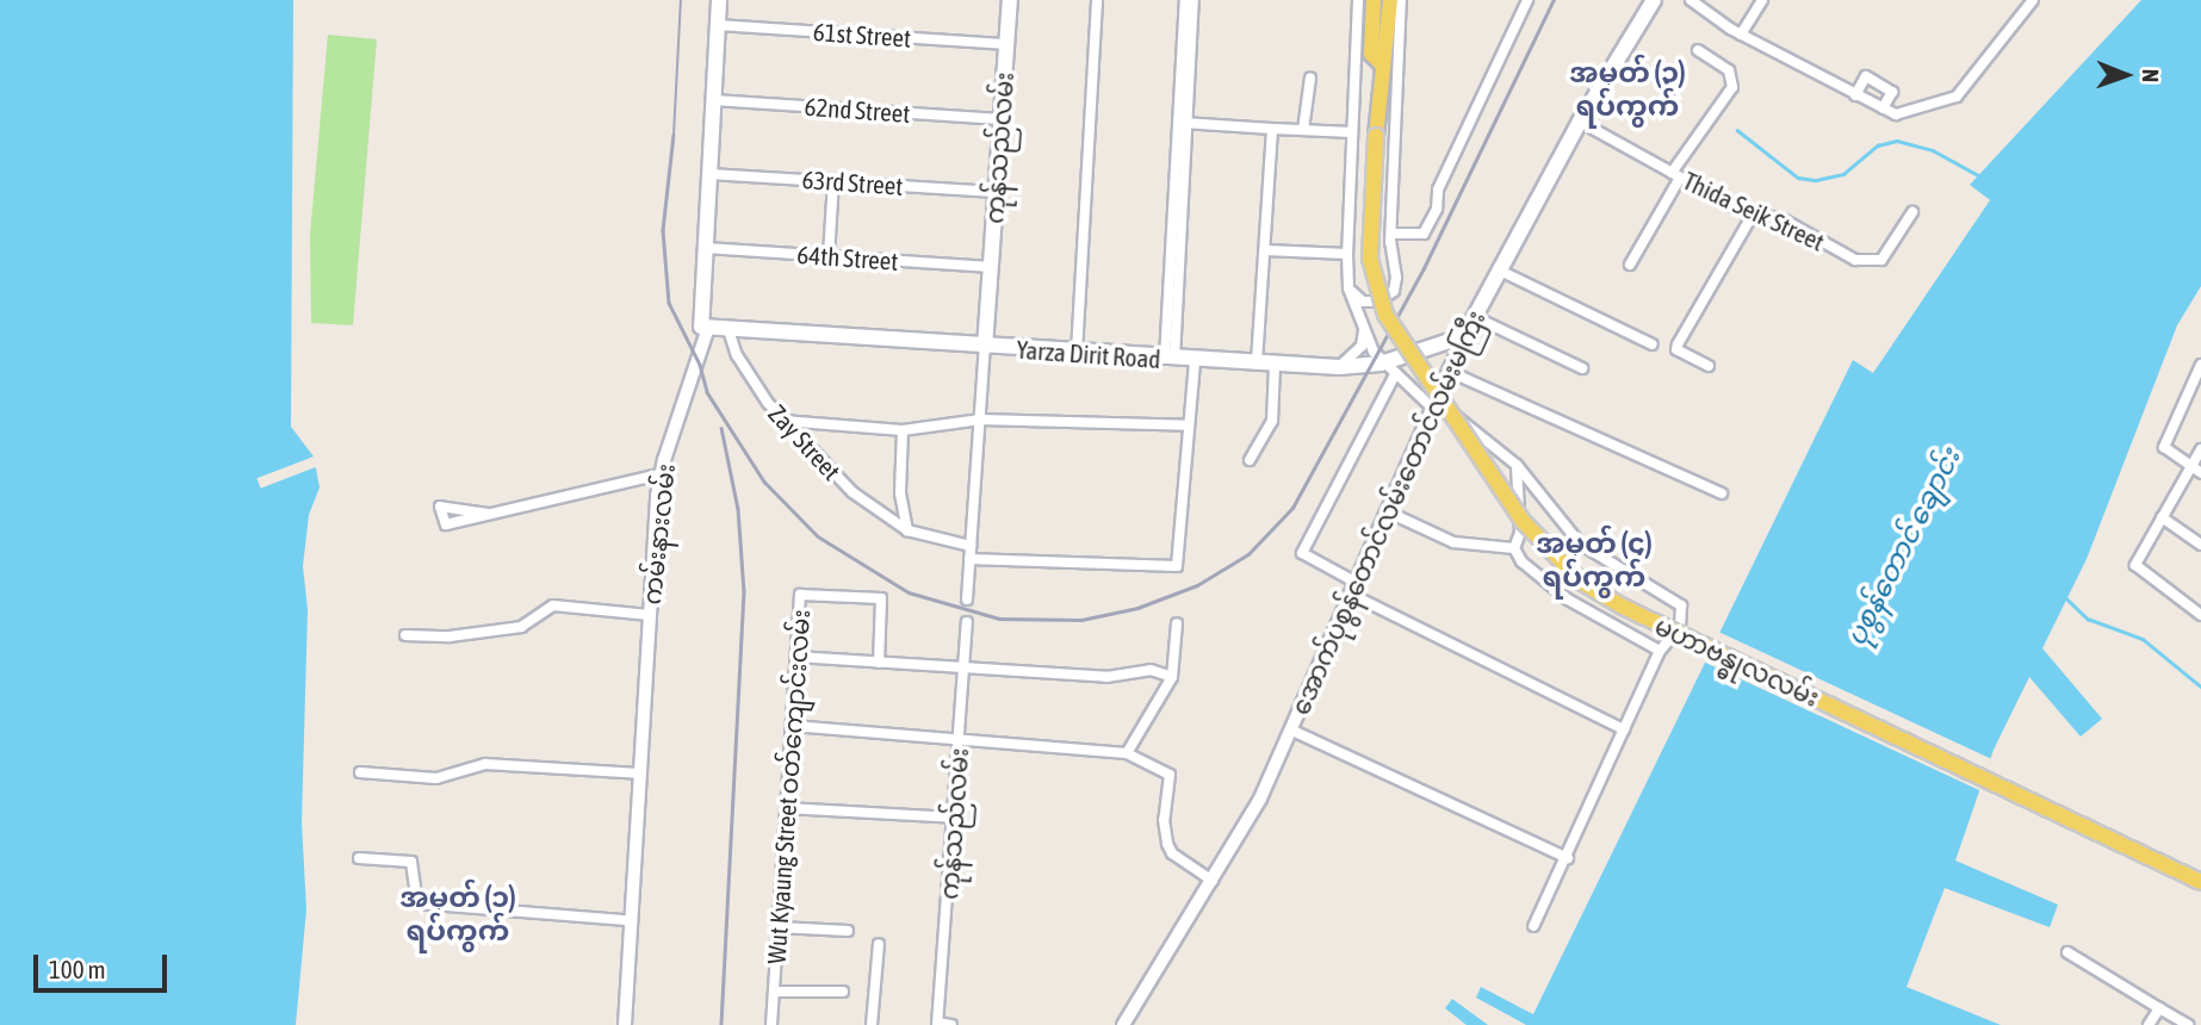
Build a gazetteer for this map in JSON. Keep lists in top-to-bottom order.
{
  "streets": {
    "main road": [
      "ကုန်သည်လမ်း",
      "Yarza Dirit Road",
      "အောက်ပုစွန်တောင်လမ်းတောင်လမ်းမကြီး",
      "ကမ်းနားလမ်း",
      "မဟာဗန္ဓုလလမ်း"
    ],
    "street": [
      "61st Street",
      "62nd Street",
      "63rd Street",
      "Thida Seik Street",
      "64th Street",
      "Zay Street",
      "Wut Kyaung Street ဝတ်ကျောင်းလမ်း"
    ]
  },
  "crossings": [
    ["61st Street", "ကုန်သည်လမ်း"],
    ["61st Street", "ကမ်းနားလမ်း"],
    ["62nd Street", "ကုန်သည်လမ်း"],
    ["62nd Street", "ကမ်းနားလမ်း"],
    ["ကုန်သည်လမ်း", "63rd Street"],
    ["ကုန်သည်လမ်း", "64th Street"],
    ["ကုန်သည်လမ်း", "Yarza Dirit Road"],
    ["63rd Street", "ကမ်းနားလမ်း"],
    ["Thida Seik Street", "အောက်ပုစွန်တောင်လမ်းတောင်လမ်းမကြီး"],
    ["64th Street", "ကမ်းနားလမ်း"],
    ["Yarza Dirit Road", "Zay Street"],
    ["Yarza Dirit Road", "အောက်ပုစွန်တောင်လမ်းတောင်လမ်းမကြီး"],
    ["Yarza Dirit Road", "ကမ်းနားလမ်း"]
  ],
  "districts": ["အမှတ် (၃) ရပ်ကွက်", "အမှတ် (၄) ရပ်ကွက်", "အမှတ် (၁) ရပ်ကွက်"],
  "water": ["ပုစွန်တောင် ချောင်း"],
  "scale_bar": "100 m",
  "north": "right"
}
